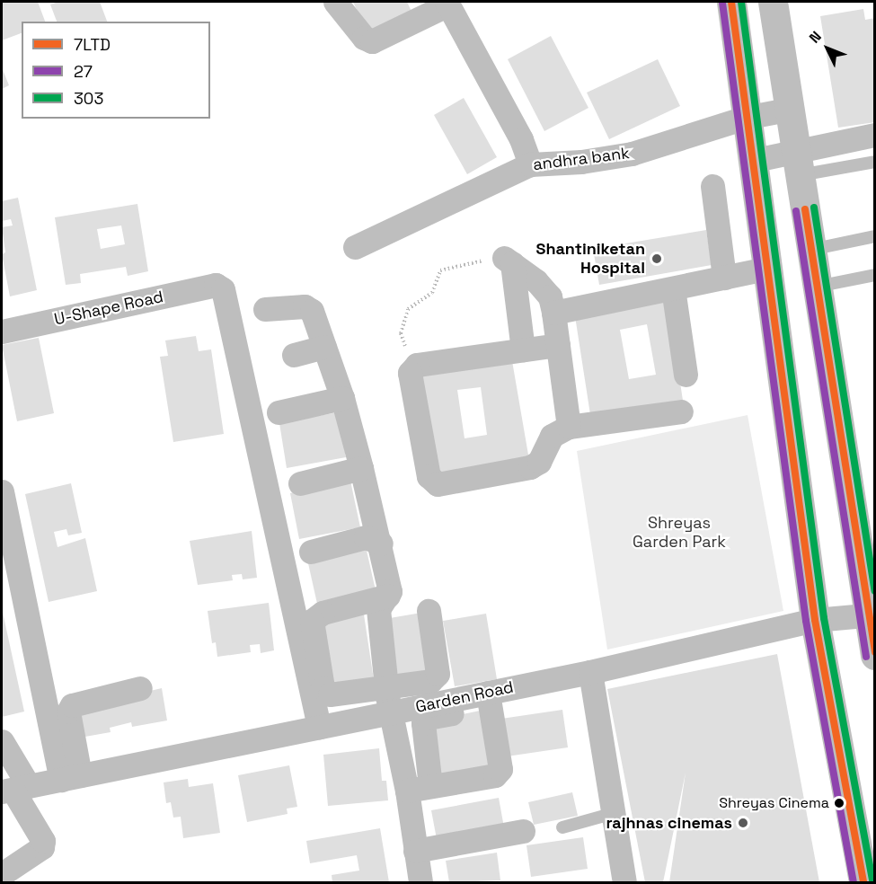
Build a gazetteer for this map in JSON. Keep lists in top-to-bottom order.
{
  "streets": {
    "street": ["andhra bank", "U-Shape Road", "Garden Road"]
  },
  "crossings": [
    ["U-Shape Road", "Garden Road"]
  ],
  "parks": ["Shreyas Garden Park"],
  "places": ["Shantiniketan Hospital", "Shreyas Cinema", "rajhnas cinemas"],
  "lines": ["transit line 7LTD", "transit line 303", "transit line 27"],
  "legend": ["7LTD", "27", "303"],
  "north": "top left"
}
